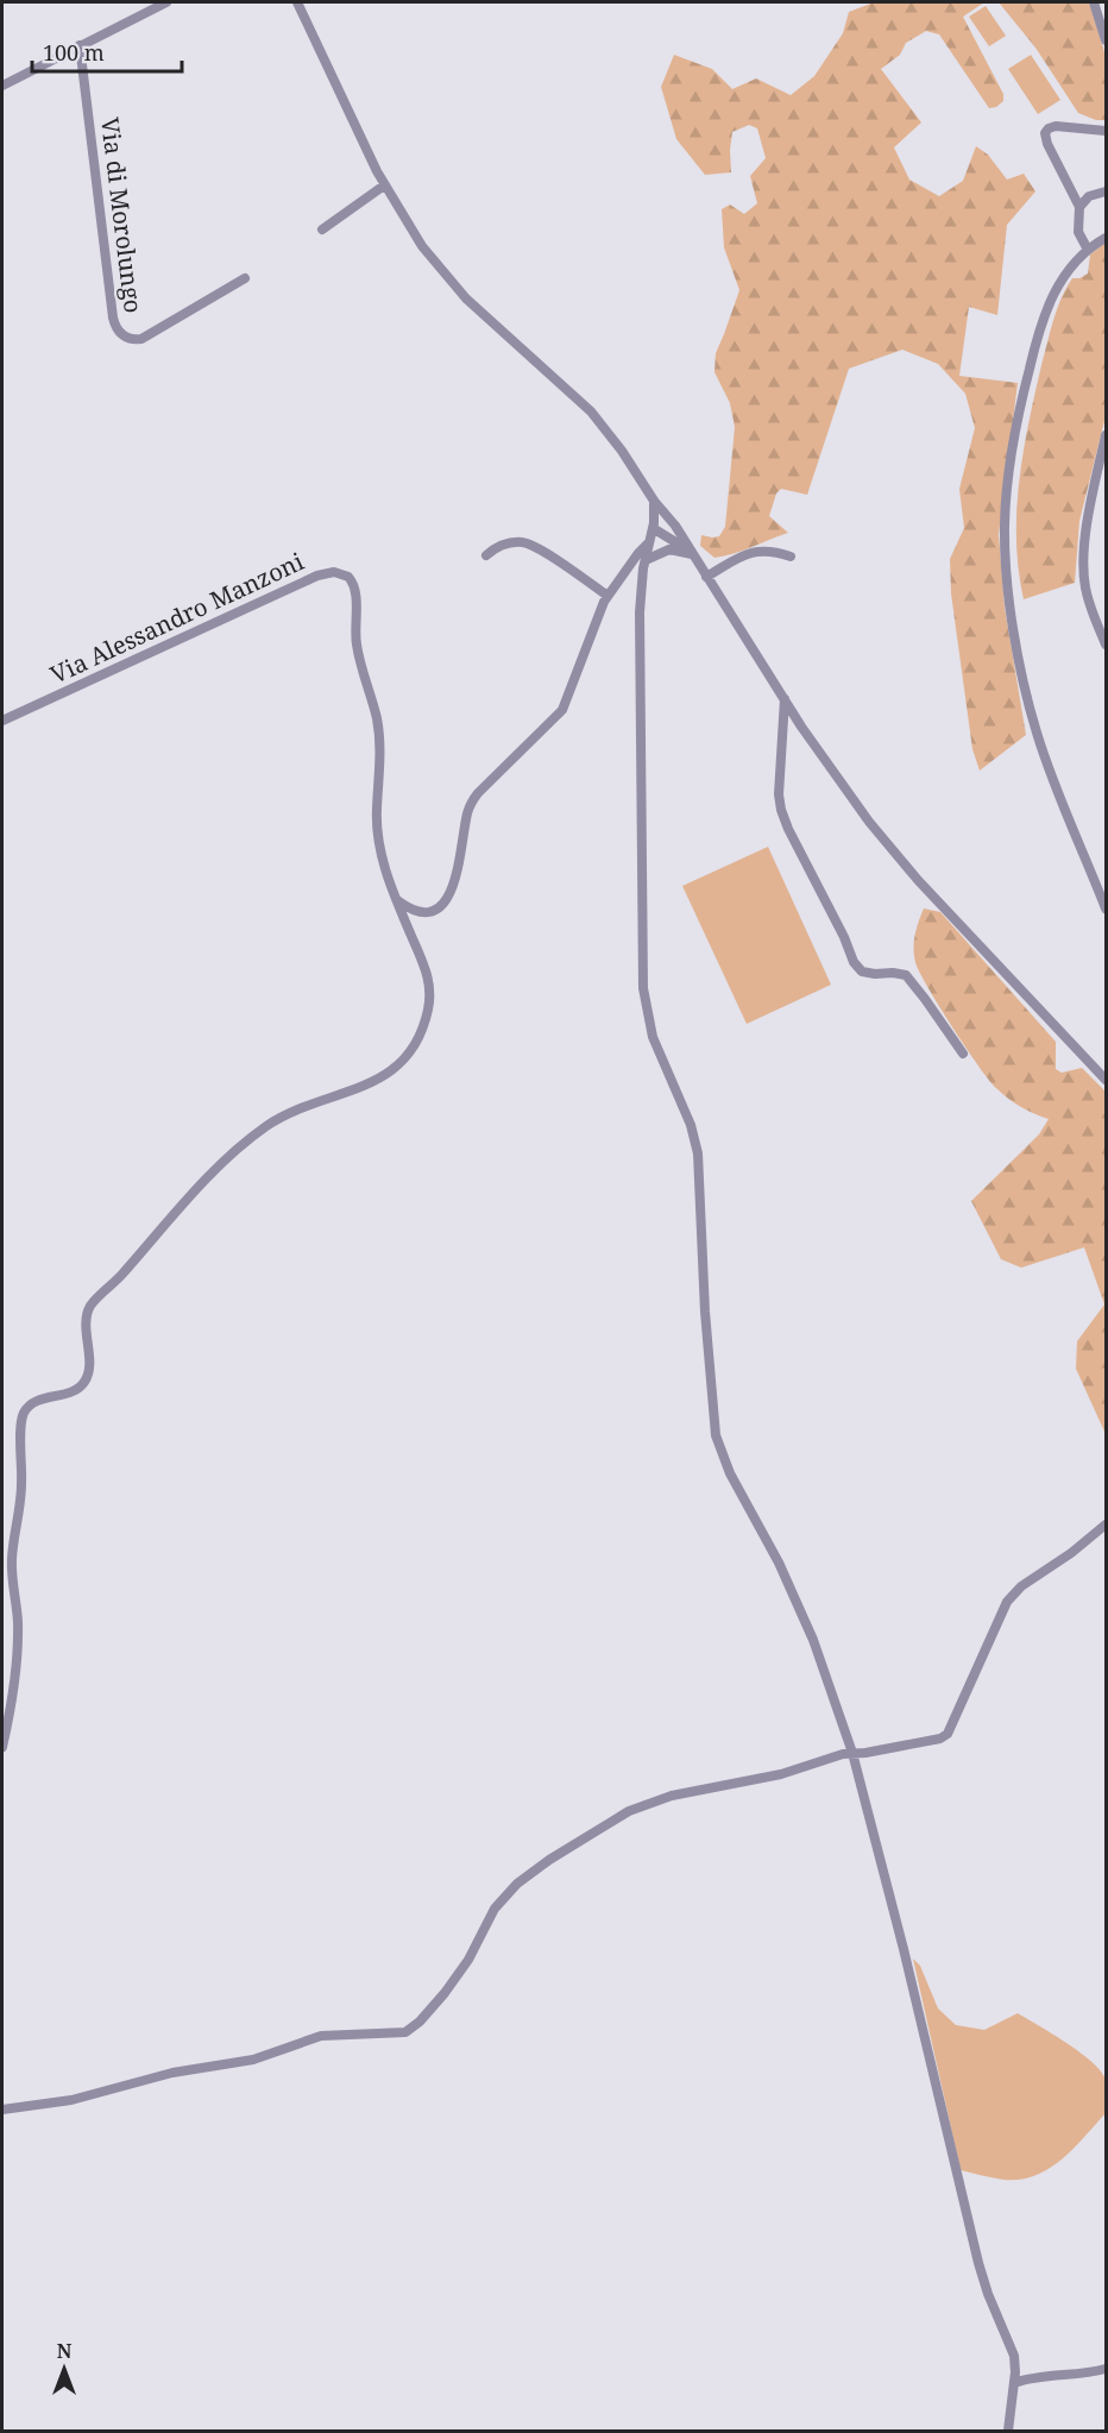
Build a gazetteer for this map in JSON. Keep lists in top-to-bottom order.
{
  "streets": {
    "street": ["Via di Morolungo", "Via Alessandro Manzoni"]
  },
  "scale_bar": "100 m",
  "north": "top"
}
